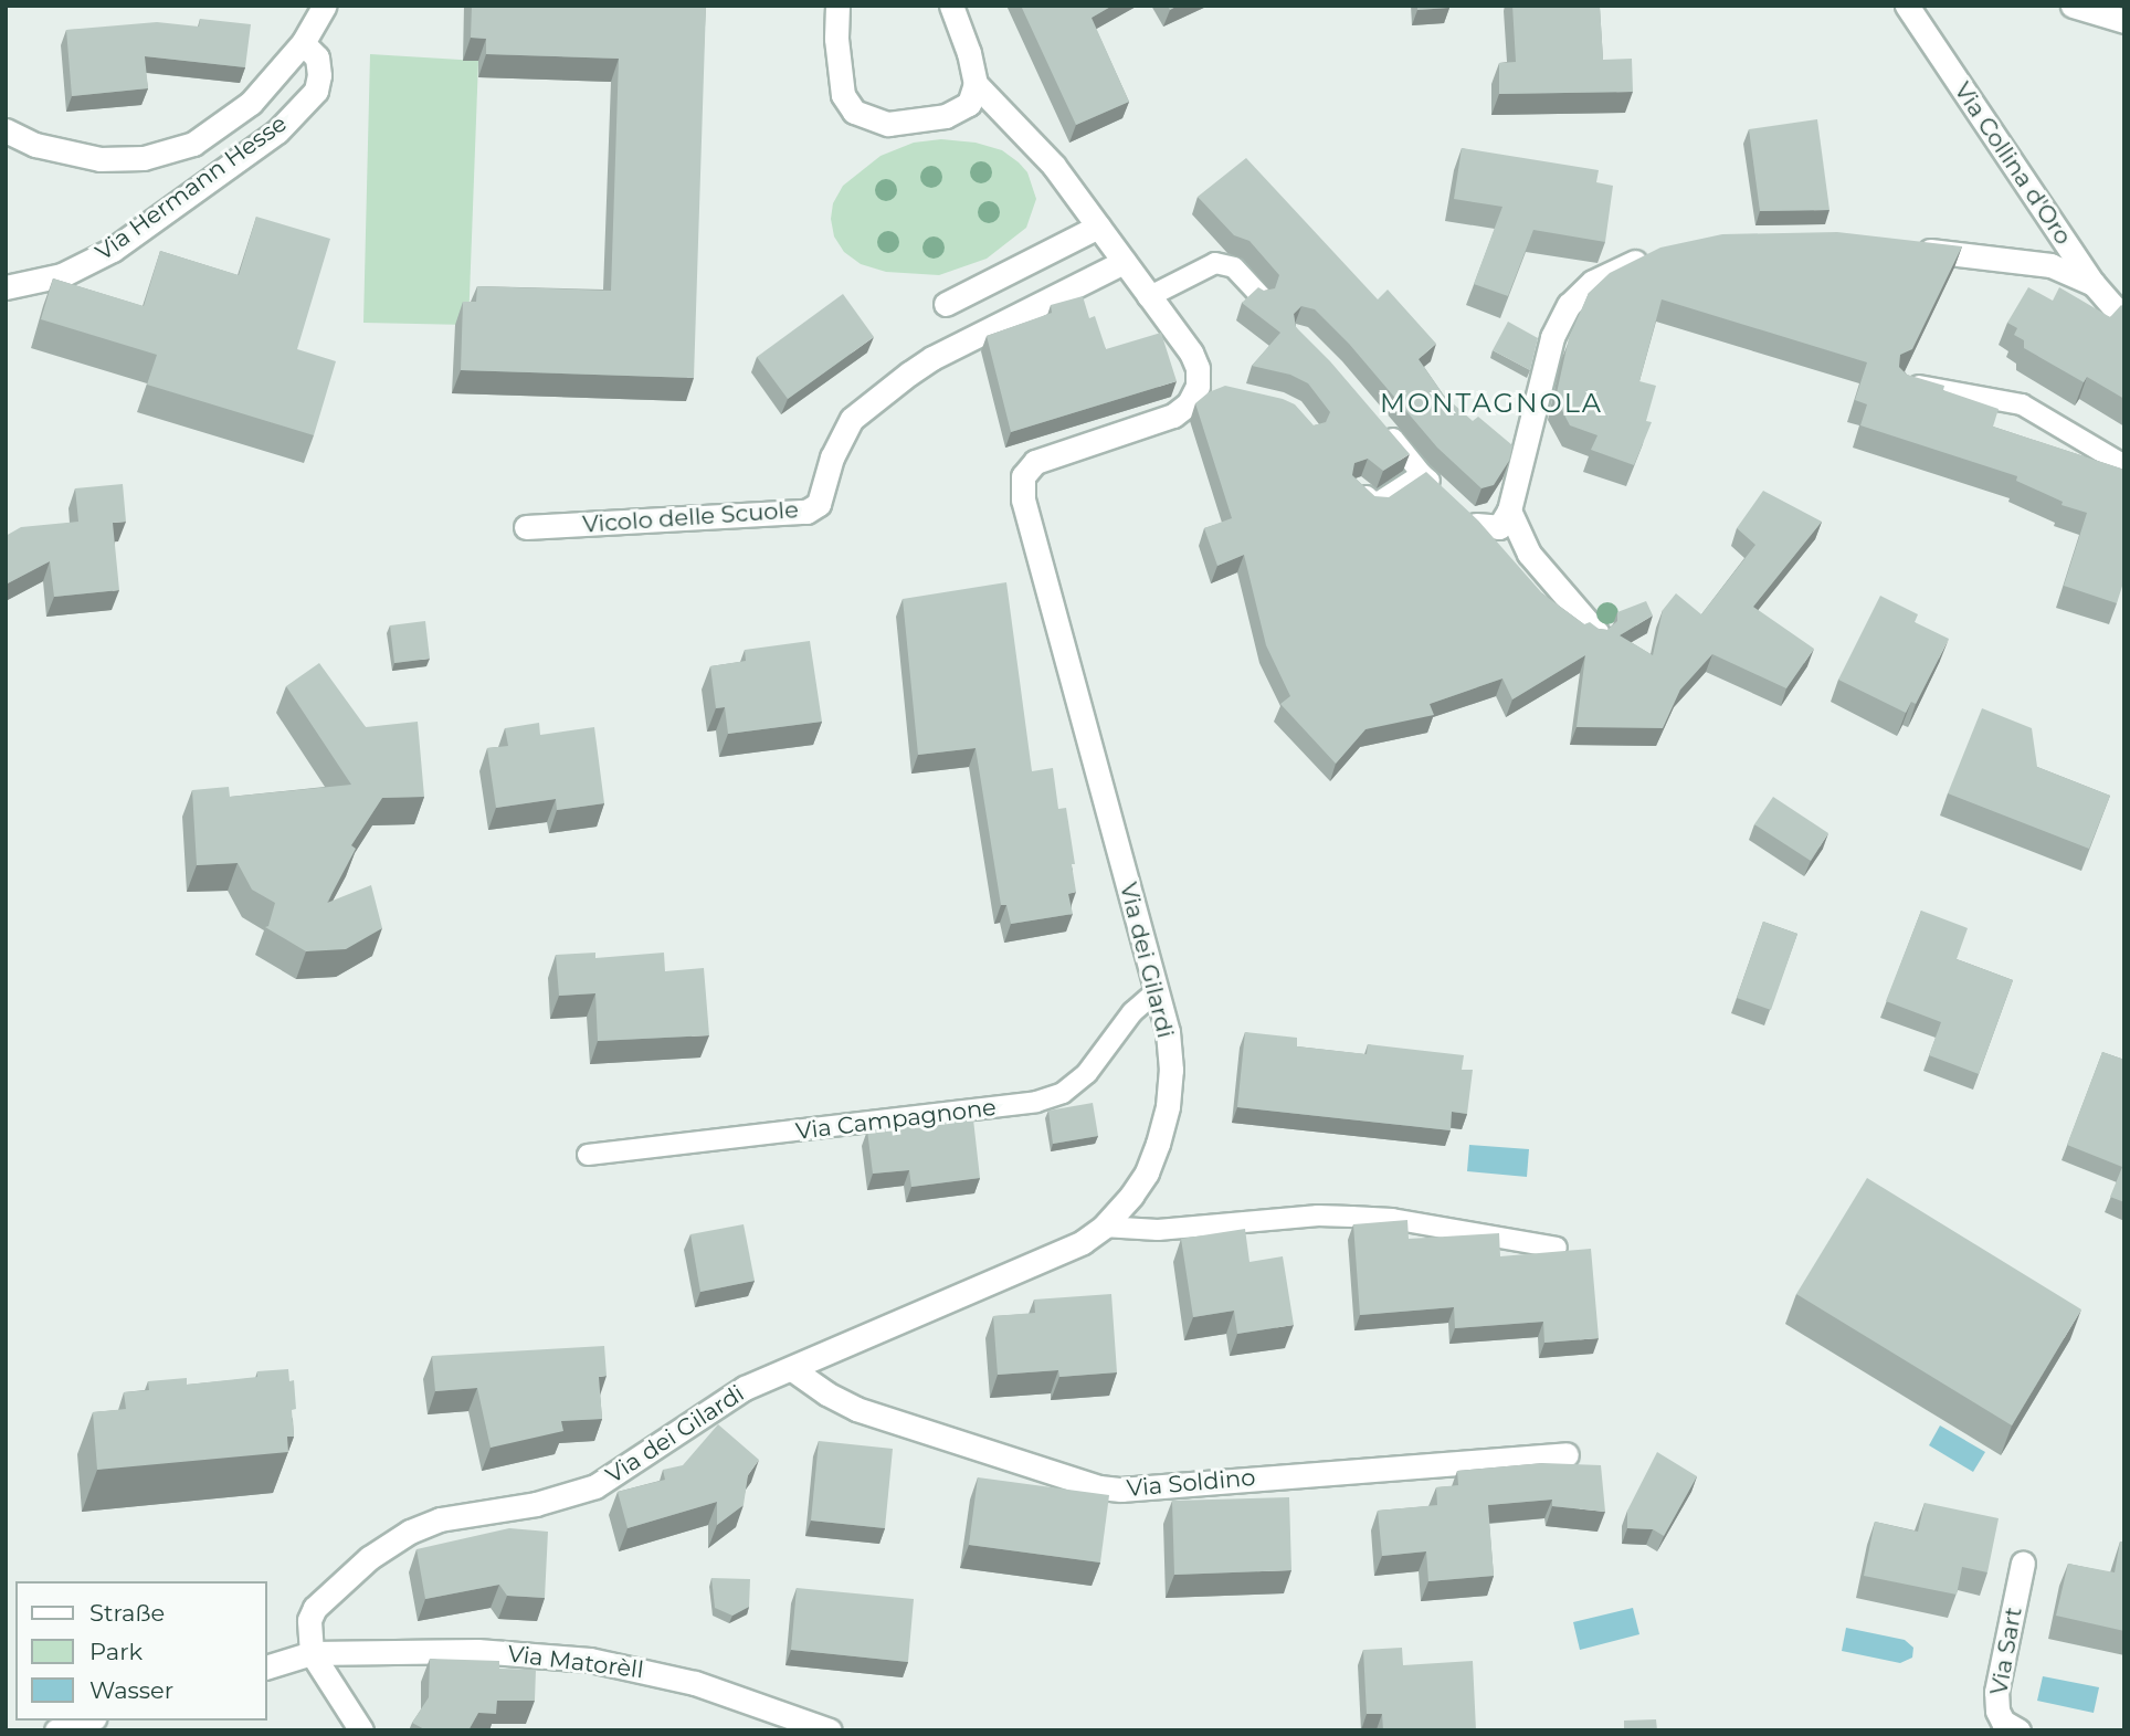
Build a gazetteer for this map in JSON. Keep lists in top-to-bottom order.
{
  "streets": {
    "street": [
      "Via Collina d'Oro",
      "Via Hermann Hesse",
      "Vicolo delle Scuole",
      "Via dei Gilardi",
      "Via Soldino",
      "Via Sart",
      "Via Matorèll"
    ],
    "lane": ["Via Campagnone"]
  },
  "crossings": [
    ["Vicolo delle Scuole", "Via dei Gilardi"],
    ["Via dei Gilardi", "Via Campagnone"],
    ["Via dei Gilardi", "Via Soldino"],
    ["Via dei Gilardi", "Via Matorèll"]
  ],
  "districts": ["MONTAGNOLA"],
  "legend": ["Straße", "Park", "Wasser"]
}
